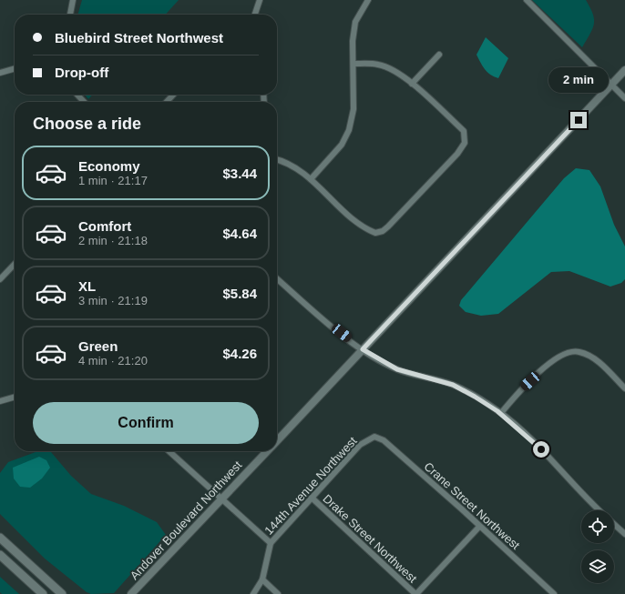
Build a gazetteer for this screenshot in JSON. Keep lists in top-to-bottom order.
{
  "streets": {
    "street": [
      "144th Avenue Northwest",
      "Crane Street Northwest",
      "Andover Boulevard Northwest",
      "Drake Street Northwest"
    ]
  },
  "crossings": [
    ["144th Avenue Northwest", "Crane Street Northwest"],
    ["144th Avenue Northwest", "Drake Street Northwest"]
  ],
  "page": {
    "banner": ["Bluebird Street Northwest", "Drop-off"],
    "bubble": "2 min",
    "heading": "Choose a ride",
    "list": [
      {
        "name": "Economy",
        "note": "1 min · 21:17",
        "value": "$3.44"
      },
      {
        "name": "Comfort",
        "note": "2 min · 21:18",
        "value": "$4.64"
      },
      {
        "name": "XL",
        "note": "3 min · 21:19",
        "value": "$5.84"
      },
      {
        "name": "Green",
        "note": "4 min · 21:20",
        "value": "$4.26"
      }
    ],
    "buttons": "Confirm"
  }
}
